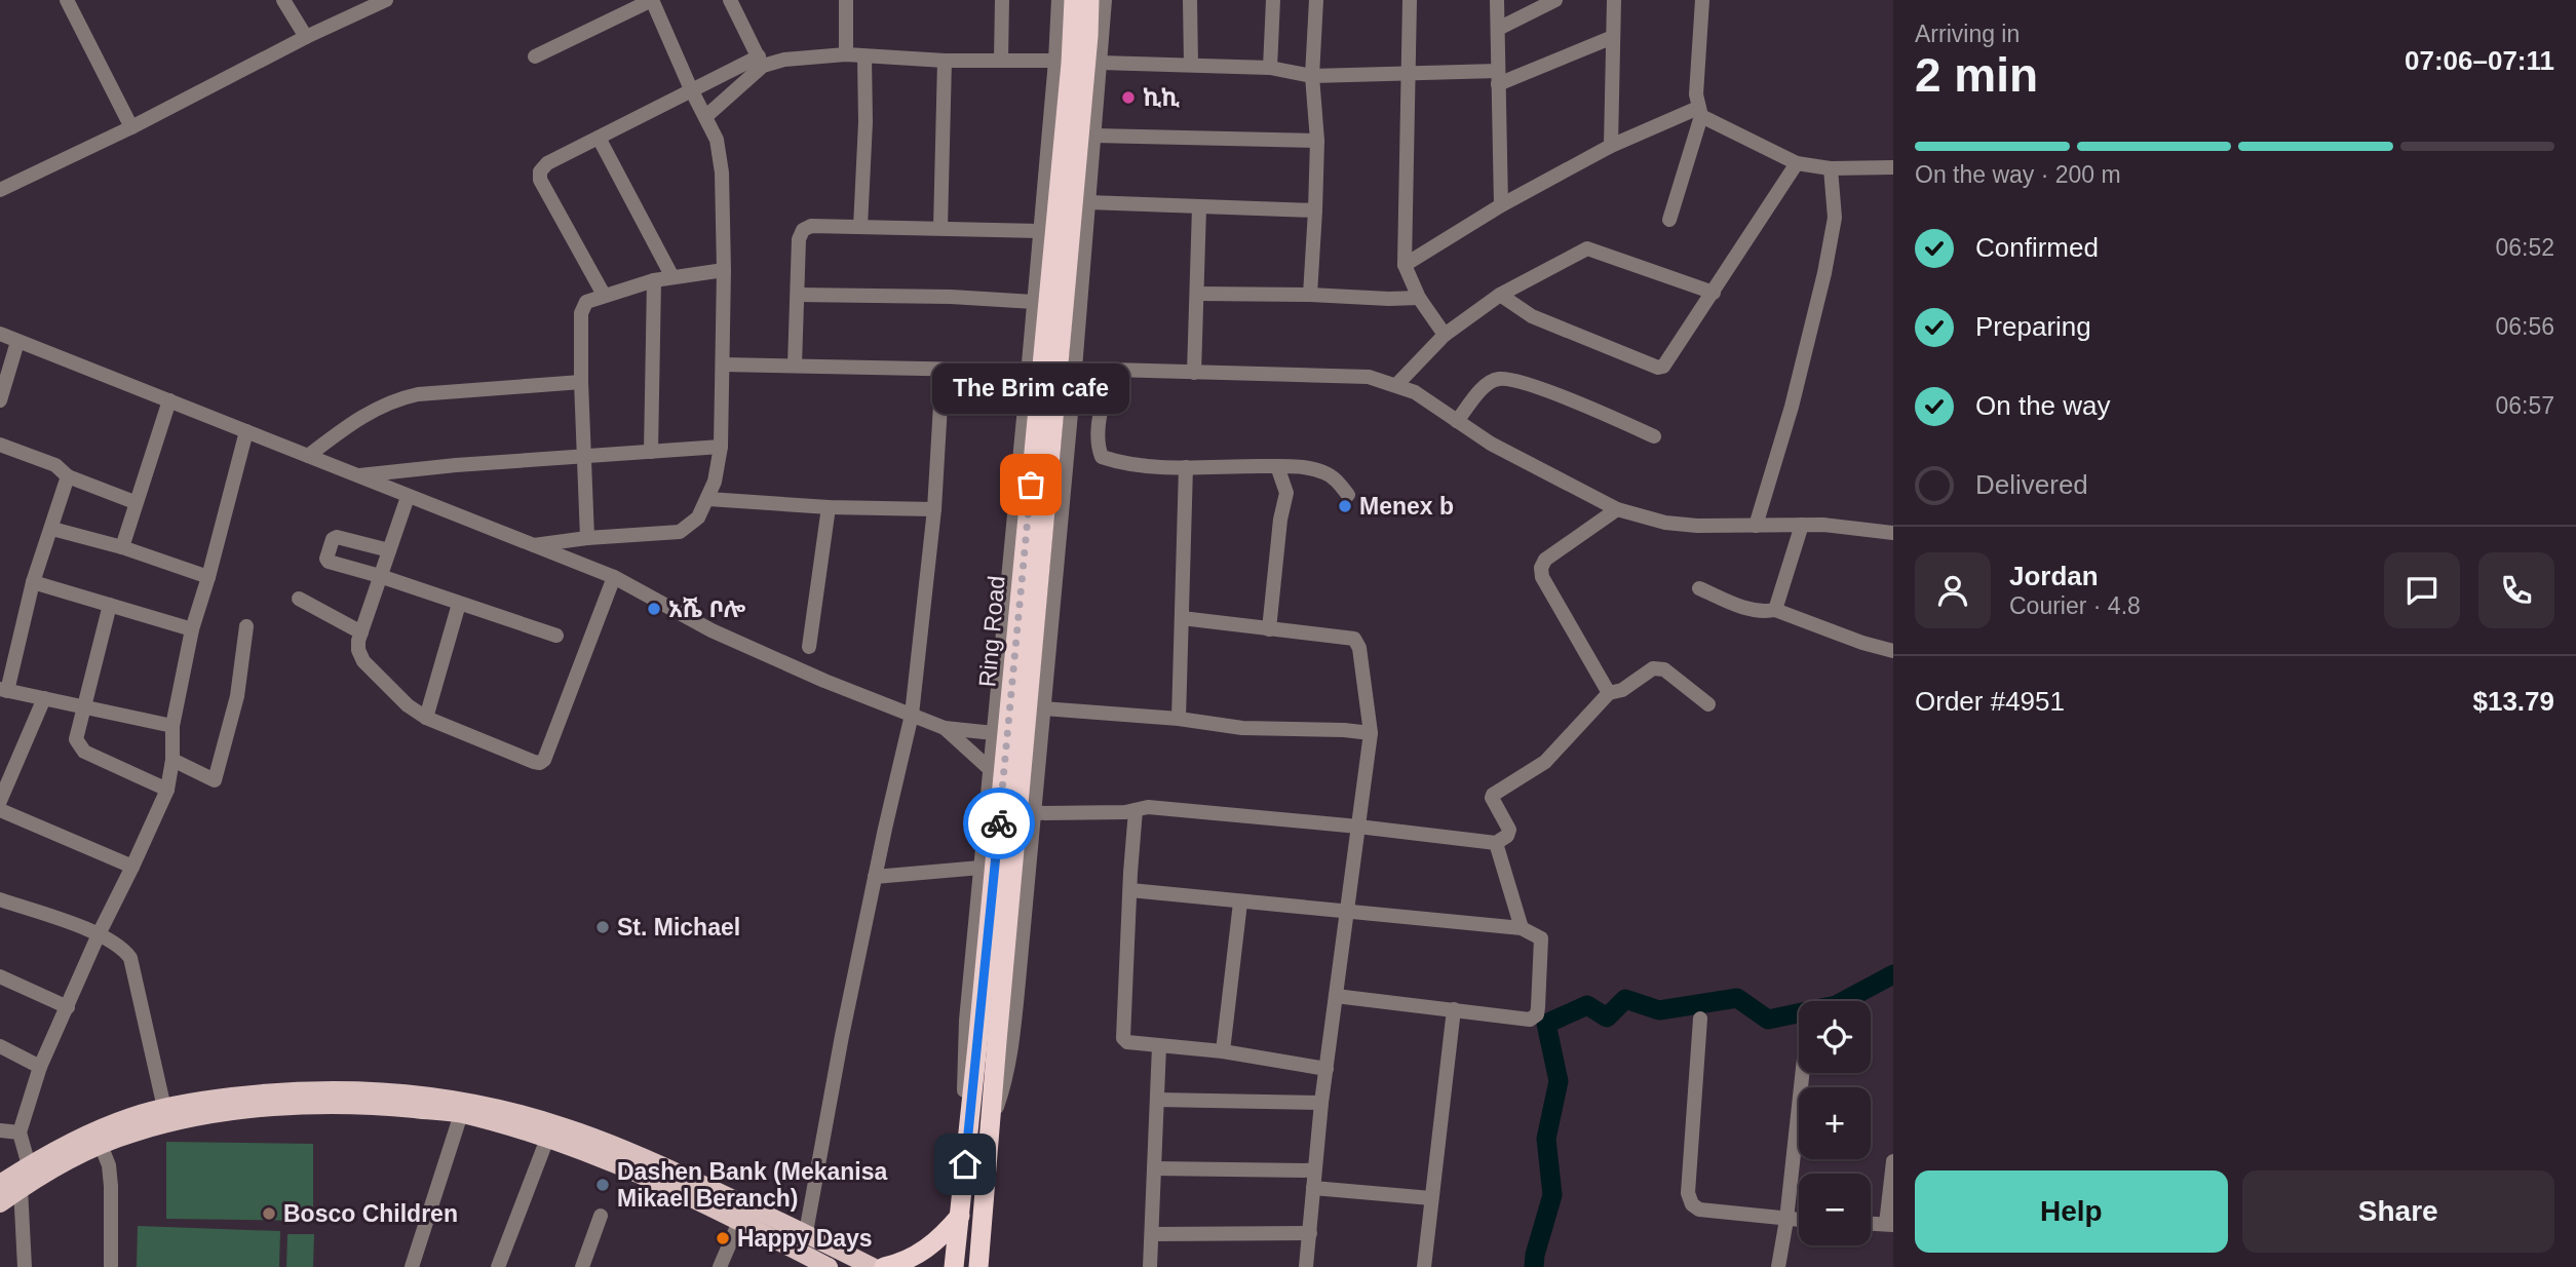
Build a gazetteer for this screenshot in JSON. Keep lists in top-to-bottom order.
{
  "streets": {
    "highway": ["Ring Road"]
  },
  "places": [
    "ኪኪ",
    "The Brim cafe",
    "Menex b",
    "አሼ ቦሎ",
    "St. Michael",
    "Dashen Bank (Mekanisa Mikael Beranch)",
    "Bosco Children",
    "Happy Days"
  ],
  "page": {
    "heading": ["2 min", "Arriving in", "07:06–07:11"],
    "panel": [
      "Jordan",
      "Courier · 4.8",
      "Order #4951",
      "$13.79"
    ],
    "bar": "On the way · 200 m",
    "list": [
      ["Confirmed", "06:52"],
      ["Preparing", "06:56"],
      ["On the way", "06:57"],
      "Delivered"
    ],
    "bubble": "The Brim cafe",
    "map_buttons": ["+", "−"],
    "buttons": ["Help", "Share"]
  }
}
